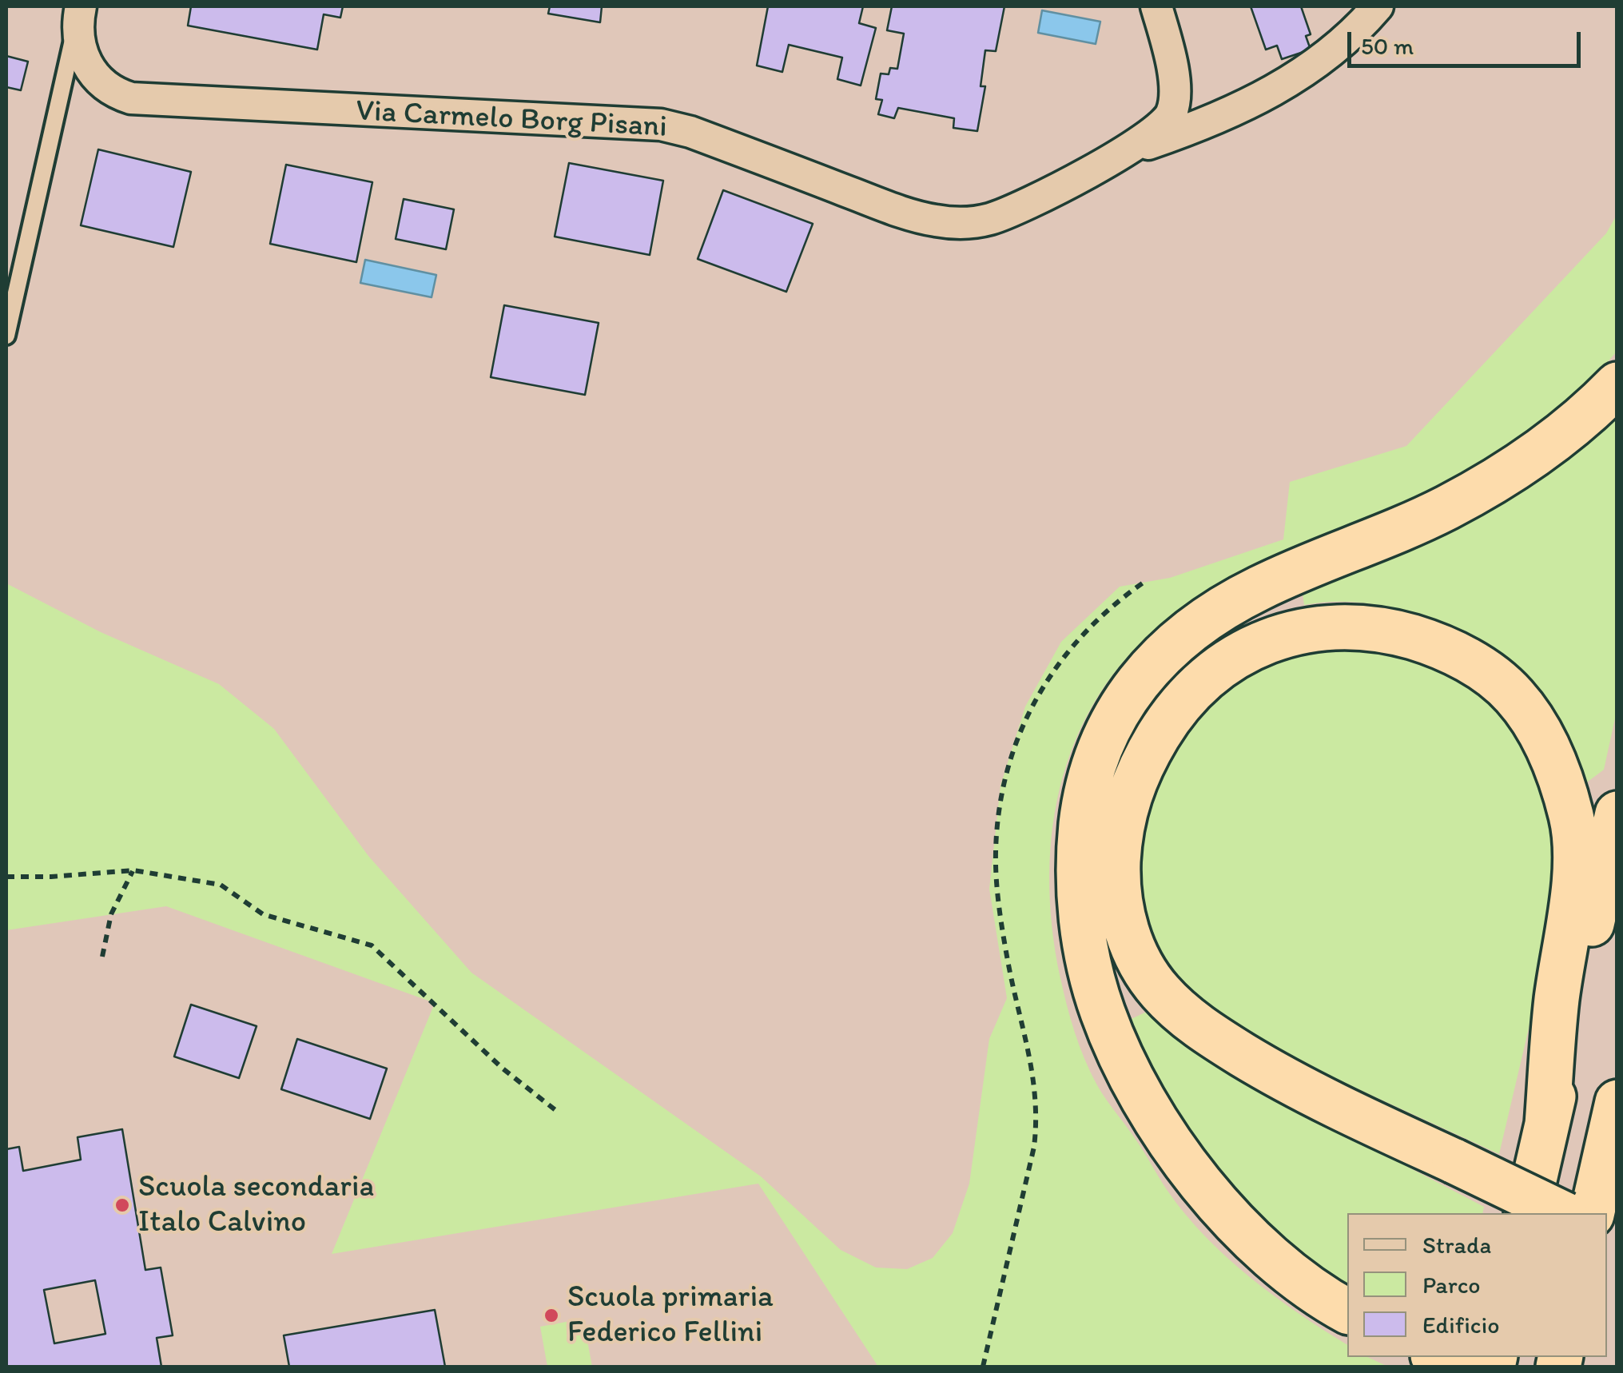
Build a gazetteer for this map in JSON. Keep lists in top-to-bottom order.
{
  "streets": {
    "street": ["Via Carmelo Borg Pisani"]
  },
  "places": ["Scuola secondaria Italo Calvino", "Scuola primaria Federico Fellini"],
  "legend": ["Strada", "Parco", "Edificio"],
  "scale_bar": "50 m"
}
